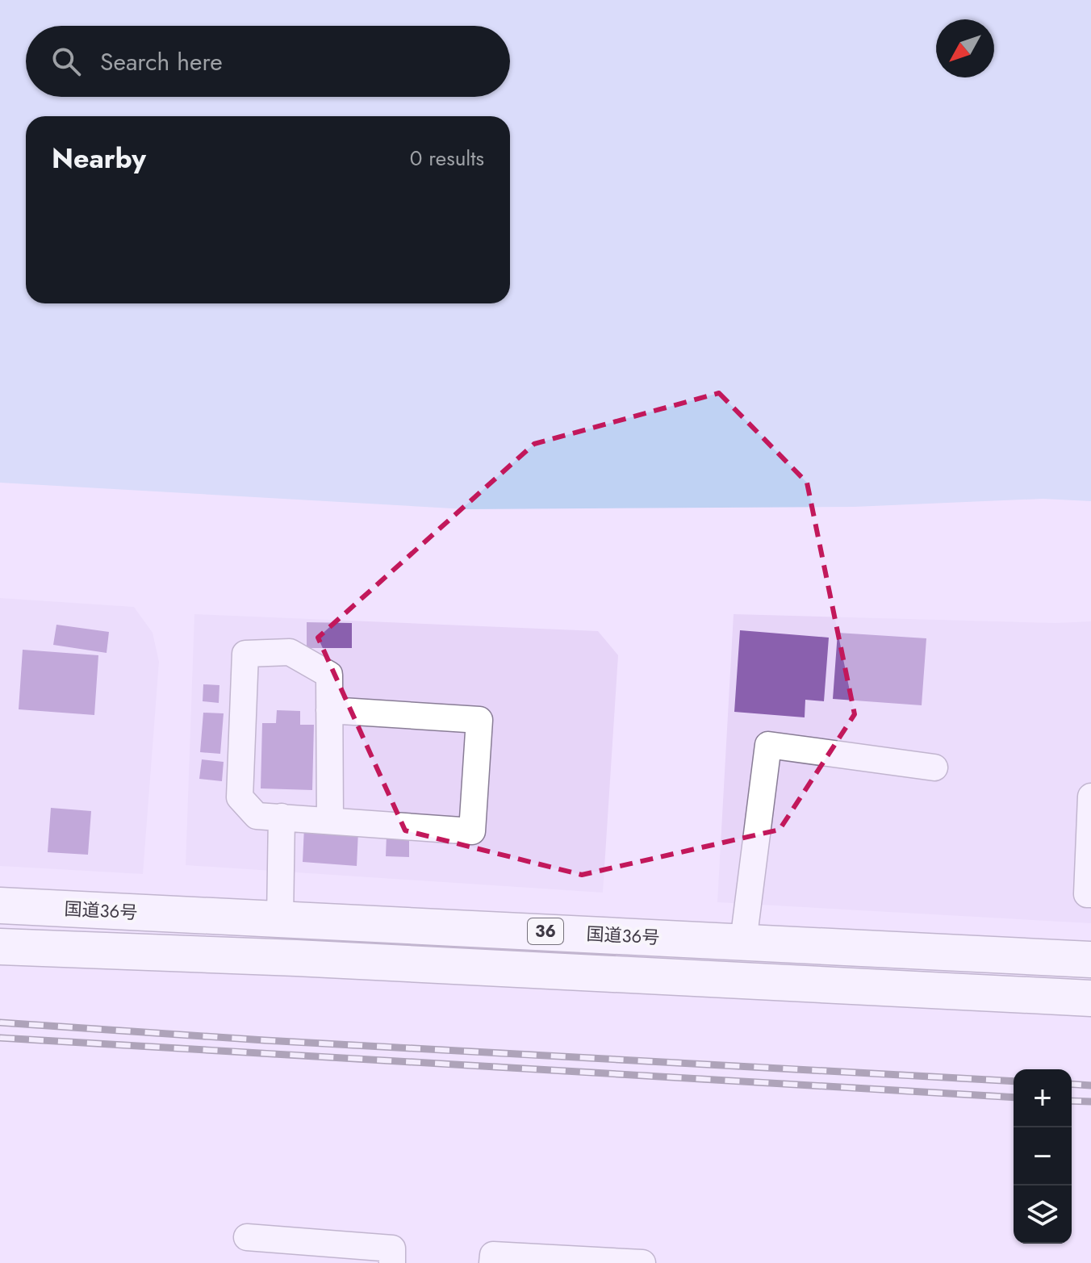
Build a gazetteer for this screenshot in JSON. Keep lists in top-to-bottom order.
{
  "streets": {
    "highway": ["国道36号", "36"]
  },
  "north": "bottom left",
  "page": {
    "search": "Search here",
    "heading": ["Nearby", "0 results"],
    "map_buttons": ["+", "−"]
  }
}
